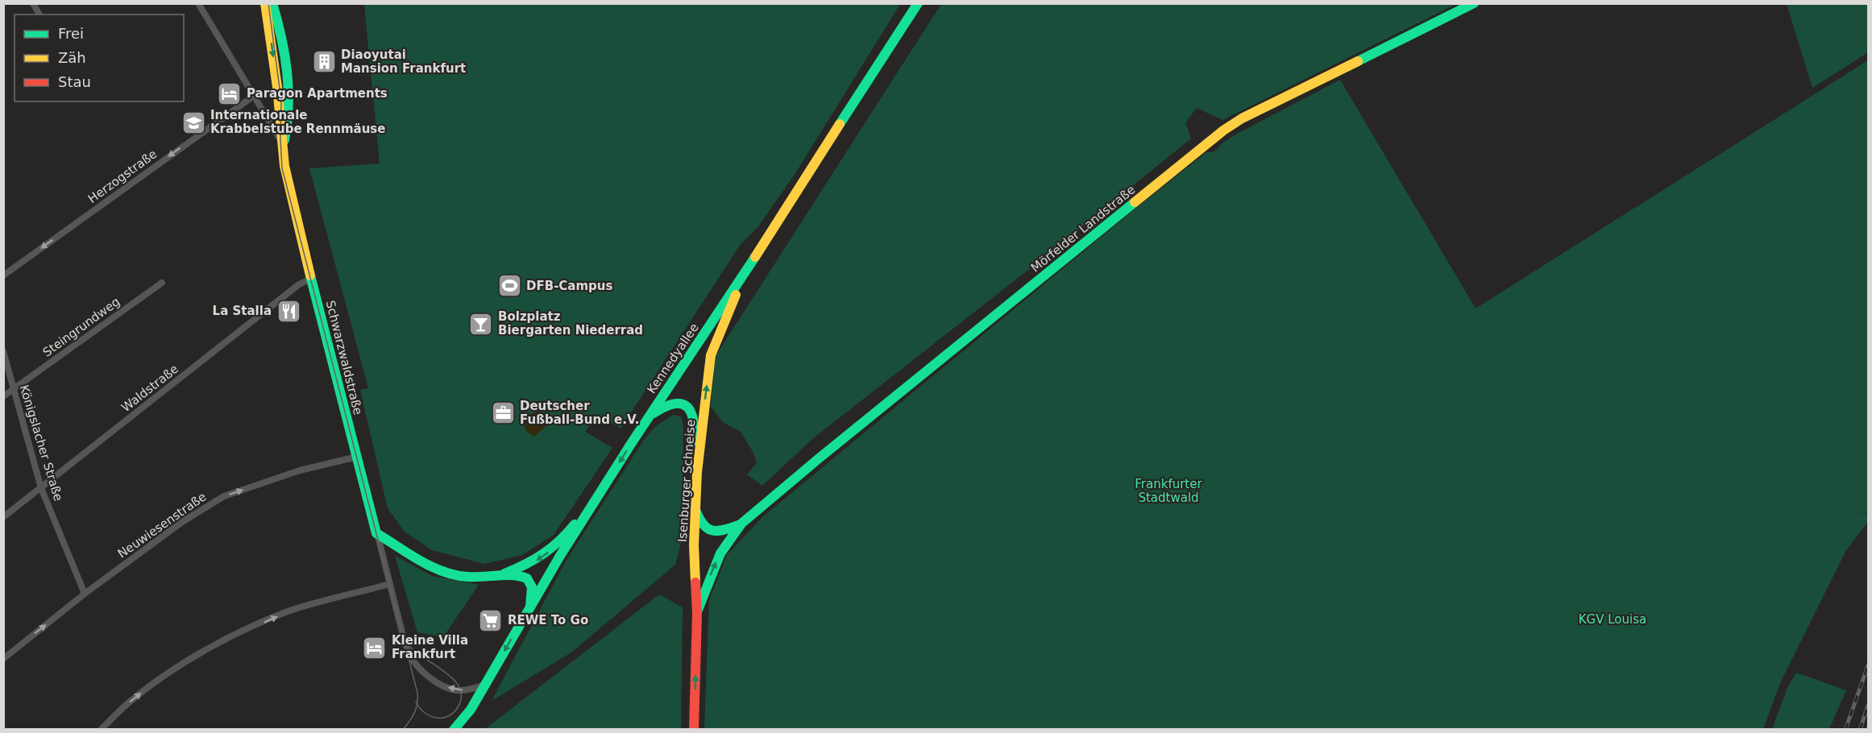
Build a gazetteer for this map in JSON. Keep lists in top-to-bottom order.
{
  "streets": {
    "main road": [
      "Mörfelder Landstraße",
      "Schwarzwaldstraße",
      "Kennedyallee",
      "Isenburger Schneise"
    ],
    "street": [
      "Herzogstraße",
      "Steingrundweg",
      "Waldstraße",
      "Königslacher Straße",
      "Neuwiesenstraße"
    ]
  },
  "crossings": [
    ["Mörfelder Landstraße", "Isenburger Schneise"],
    ["Steingrundweg", "Königslacher Straße"],
    ["Schwarzwaldstraße", "Kennedyallee"],
    ["Schwarzwaldstraße", "Waldstraße"],
    ["Schwarzwaldstraße", "Neuwiesenstraße"],
    ["Kennedyallee", "Isenburger Schneise"],
    ["Waldstraße", "Königslacher Straße"],
    ["Königslacher Straße", "Neuwiesenstraße"]
  ],
  "one_way": ["Herzogstraße", "Isenburger Schneise", "Neuwiesenstraße"],
  "parks": ["Frankfurter Stadtwald", "KGV Louisa"],
  "places": {
    "building": ["Diaoyutai Mansion Frankfurt"],
    "hotel": ["Paragon Apartments", "Kleine Villa Frankfurt"],
    "school or university": ["Internationale Krabbelstube Rennmäuse"],
    "sports": ["DFB-Campus"],
    "restaurant": ["La Stalla"],
    "bar": ["Bolzplatz Biergarten Niederrad"],
    "office": ["Deutscher Fußball-Bund e.V."],
    "supermarket": ["REWE To Go"]
  },
  "legend": ["Frei", "Zäh", "Stau"]
}
